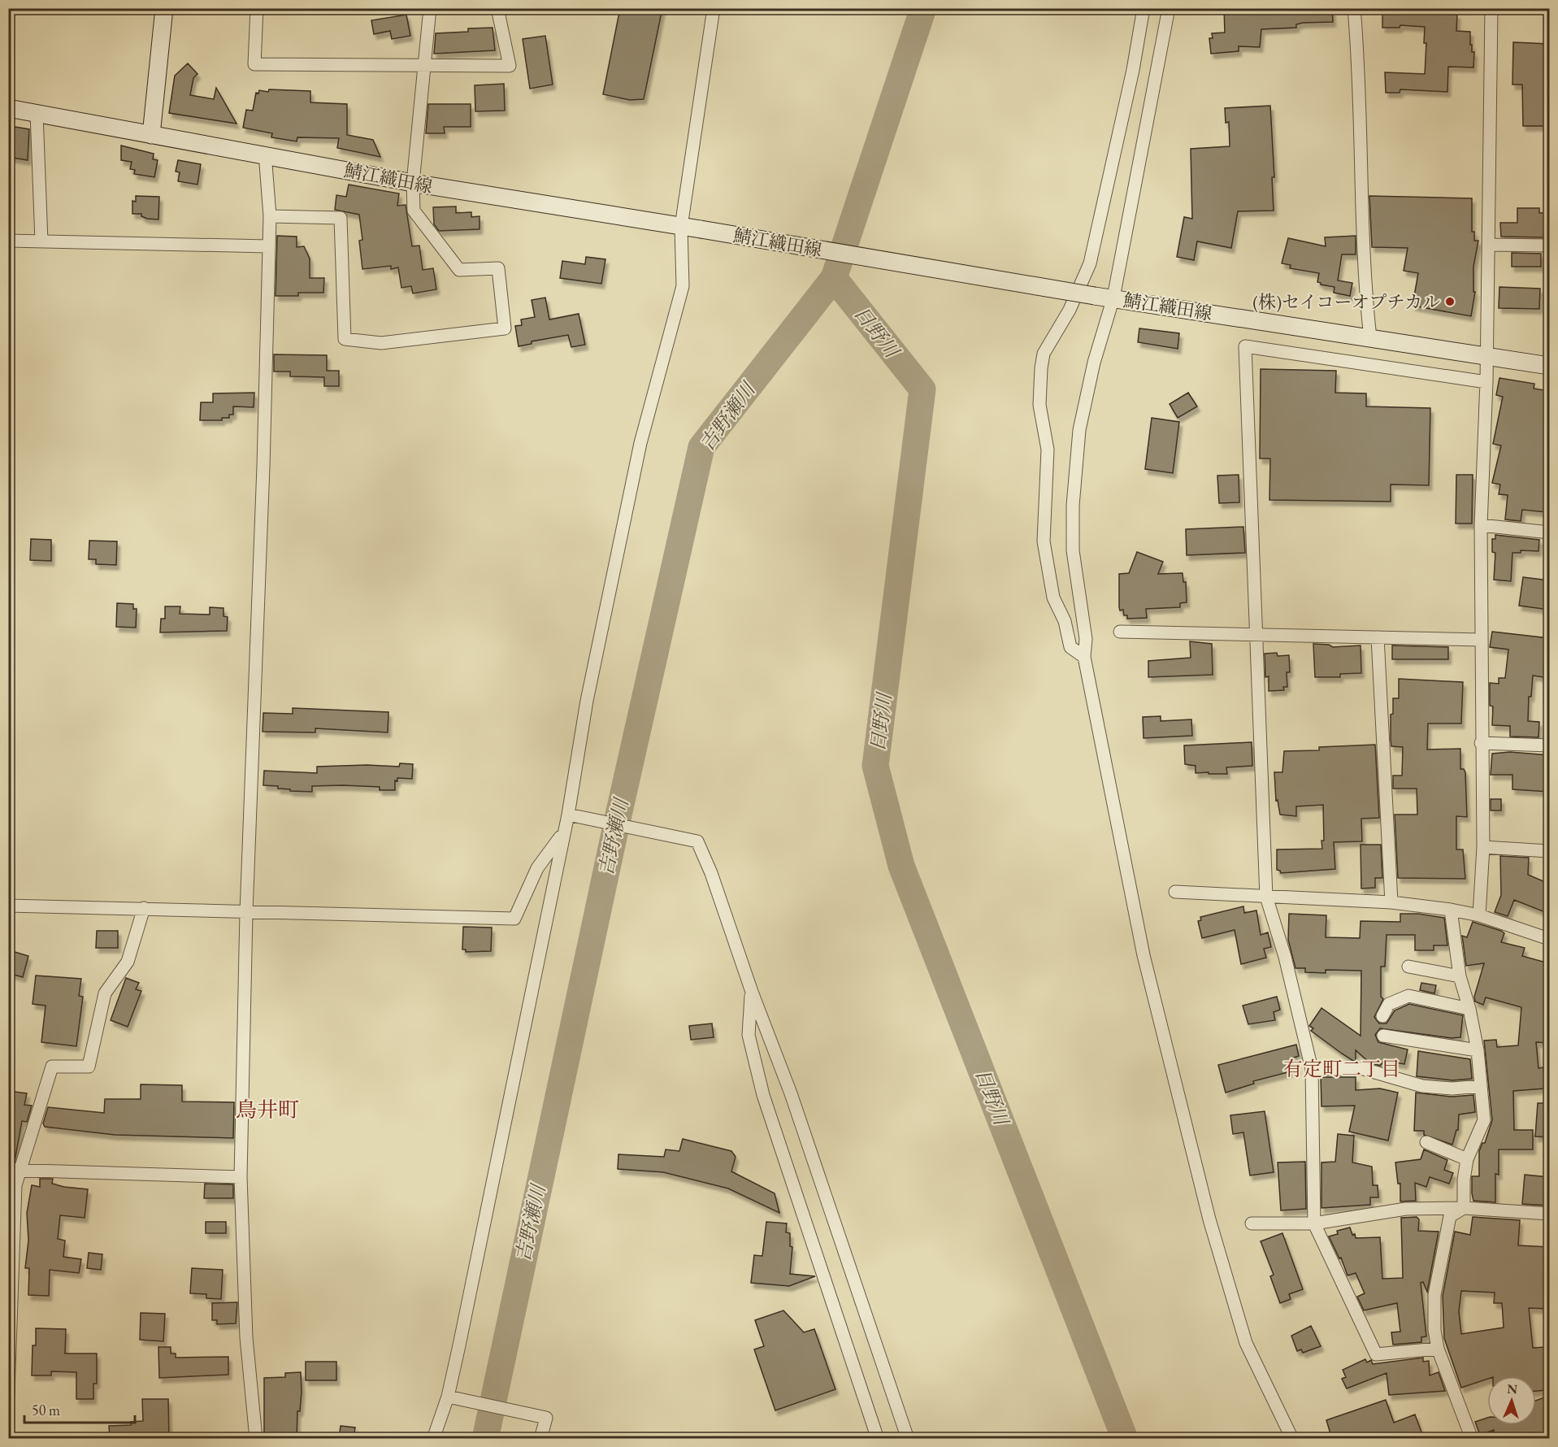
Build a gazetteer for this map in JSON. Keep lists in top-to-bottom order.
{
  "streets": {
    "main road": ["鯖江織田線"]
  },
  "districts": ["有定町二丁目", "鳥井町"],
  "water": ["日野川", "吉野瀬川"],
  "places": ["(株)セイコーオプチカル"],
  "scale_bar": "50 m",
  "north": "top"
}
